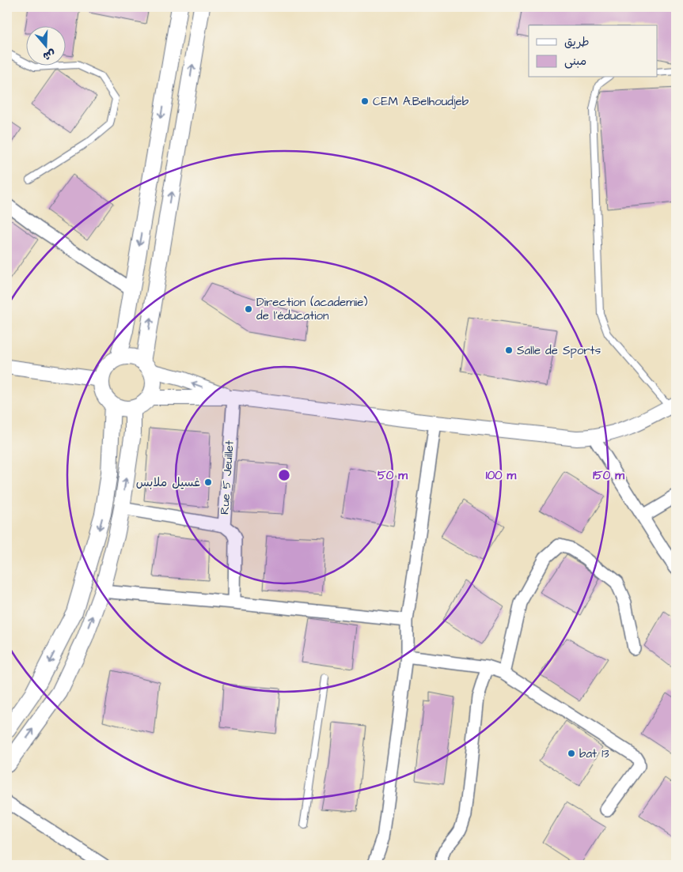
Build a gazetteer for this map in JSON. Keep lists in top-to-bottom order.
{
  "streets": {
    "street": ["Rue 5 Jeuillet"]
  },
  "places": [
    "CEM A.Belhoudjeb",
    "Direction (academie) de l'éducation",
    "Salle de Sports",
    "غسيل ملابس",
    "bat 13"
  ],
  "legend": ["طريق", "مبنى"],
  "north": "bottom",
  "rings": ["50 m", "100 m", "150 m"]
}
